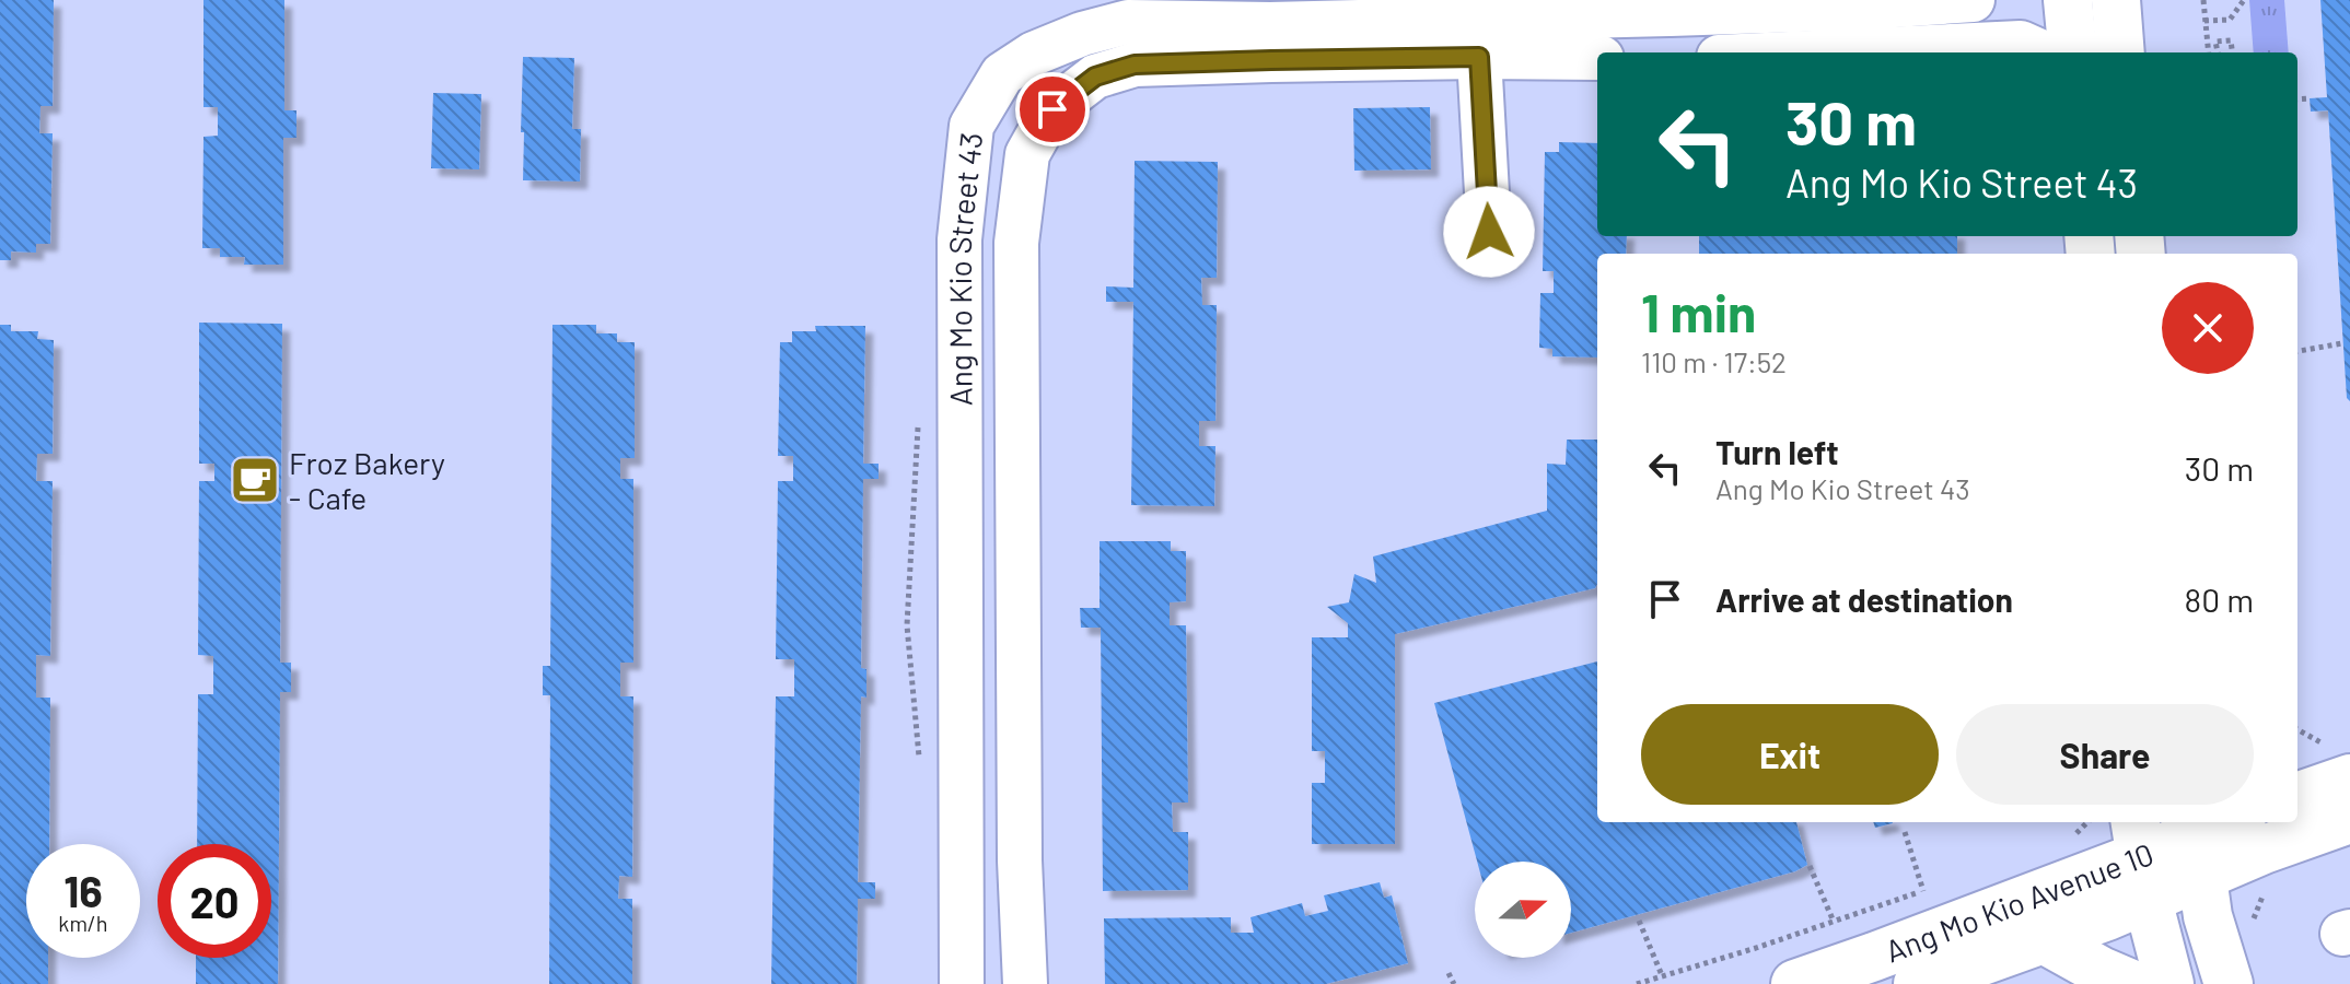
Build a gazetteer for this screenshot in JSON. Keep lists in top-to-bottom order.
{
  "streets": {
    "main road": ["Ang Mo Kio Avenue 10"],
    "street": ["Ang Mo Kio Street 43"]
  },
  "places": {
    "cafe": ["Froz Bakery - Cafe"]
  },
  "north": "right",
  "page": {
    "turn": ["30 m", "Ang Mo Kio Street 43"],
    "heading": ["1 min", "110 m · 17:52"],
    "list": [
      {
        "name": "Turn left",
        "note": "Ang Mo Kio Street 43",
        "value": "30 m"
      },
      {
        "name": "Arrive at destination",
        "value": "80 m"
      }
    ],
    "buttons": ["Exit", "Share"],
    "speed": "16 km/h",
    "limit": "20"
  }
}
